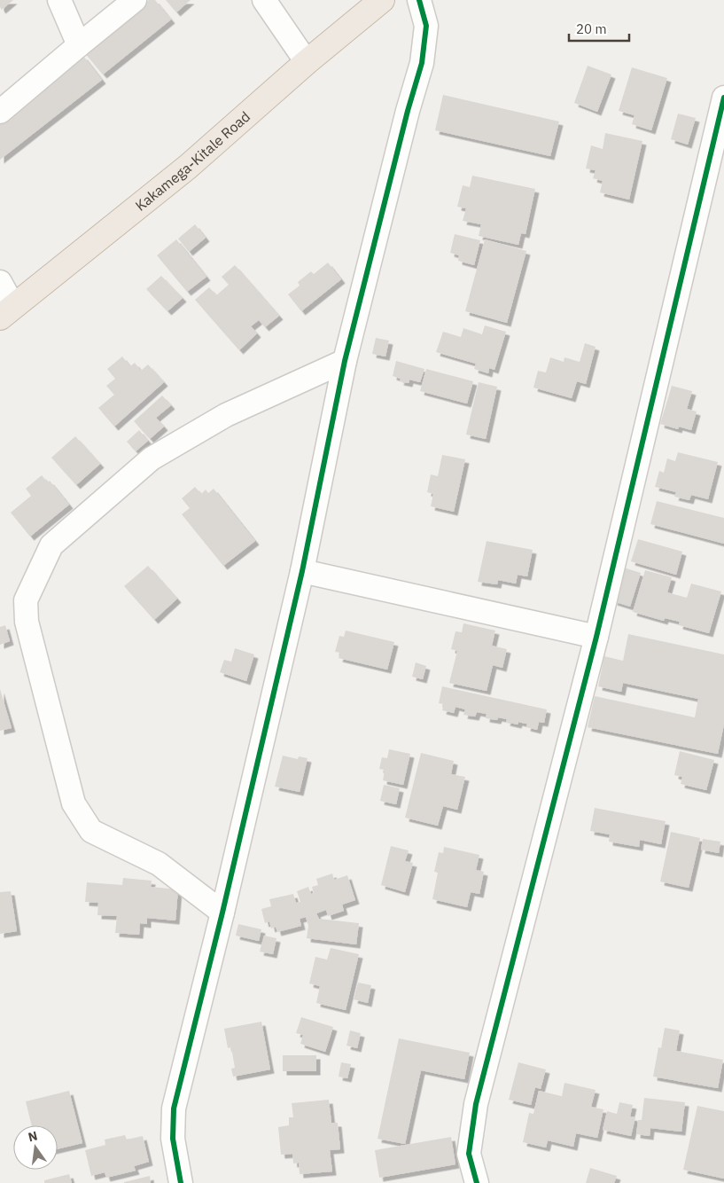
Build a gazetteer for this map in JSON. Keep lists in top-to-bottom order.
{
  "streets": {
    "highway": ["Kakamega-Kitale Road"]
  },
  "scale_bar": "20 m",
  "north": "top"
}
